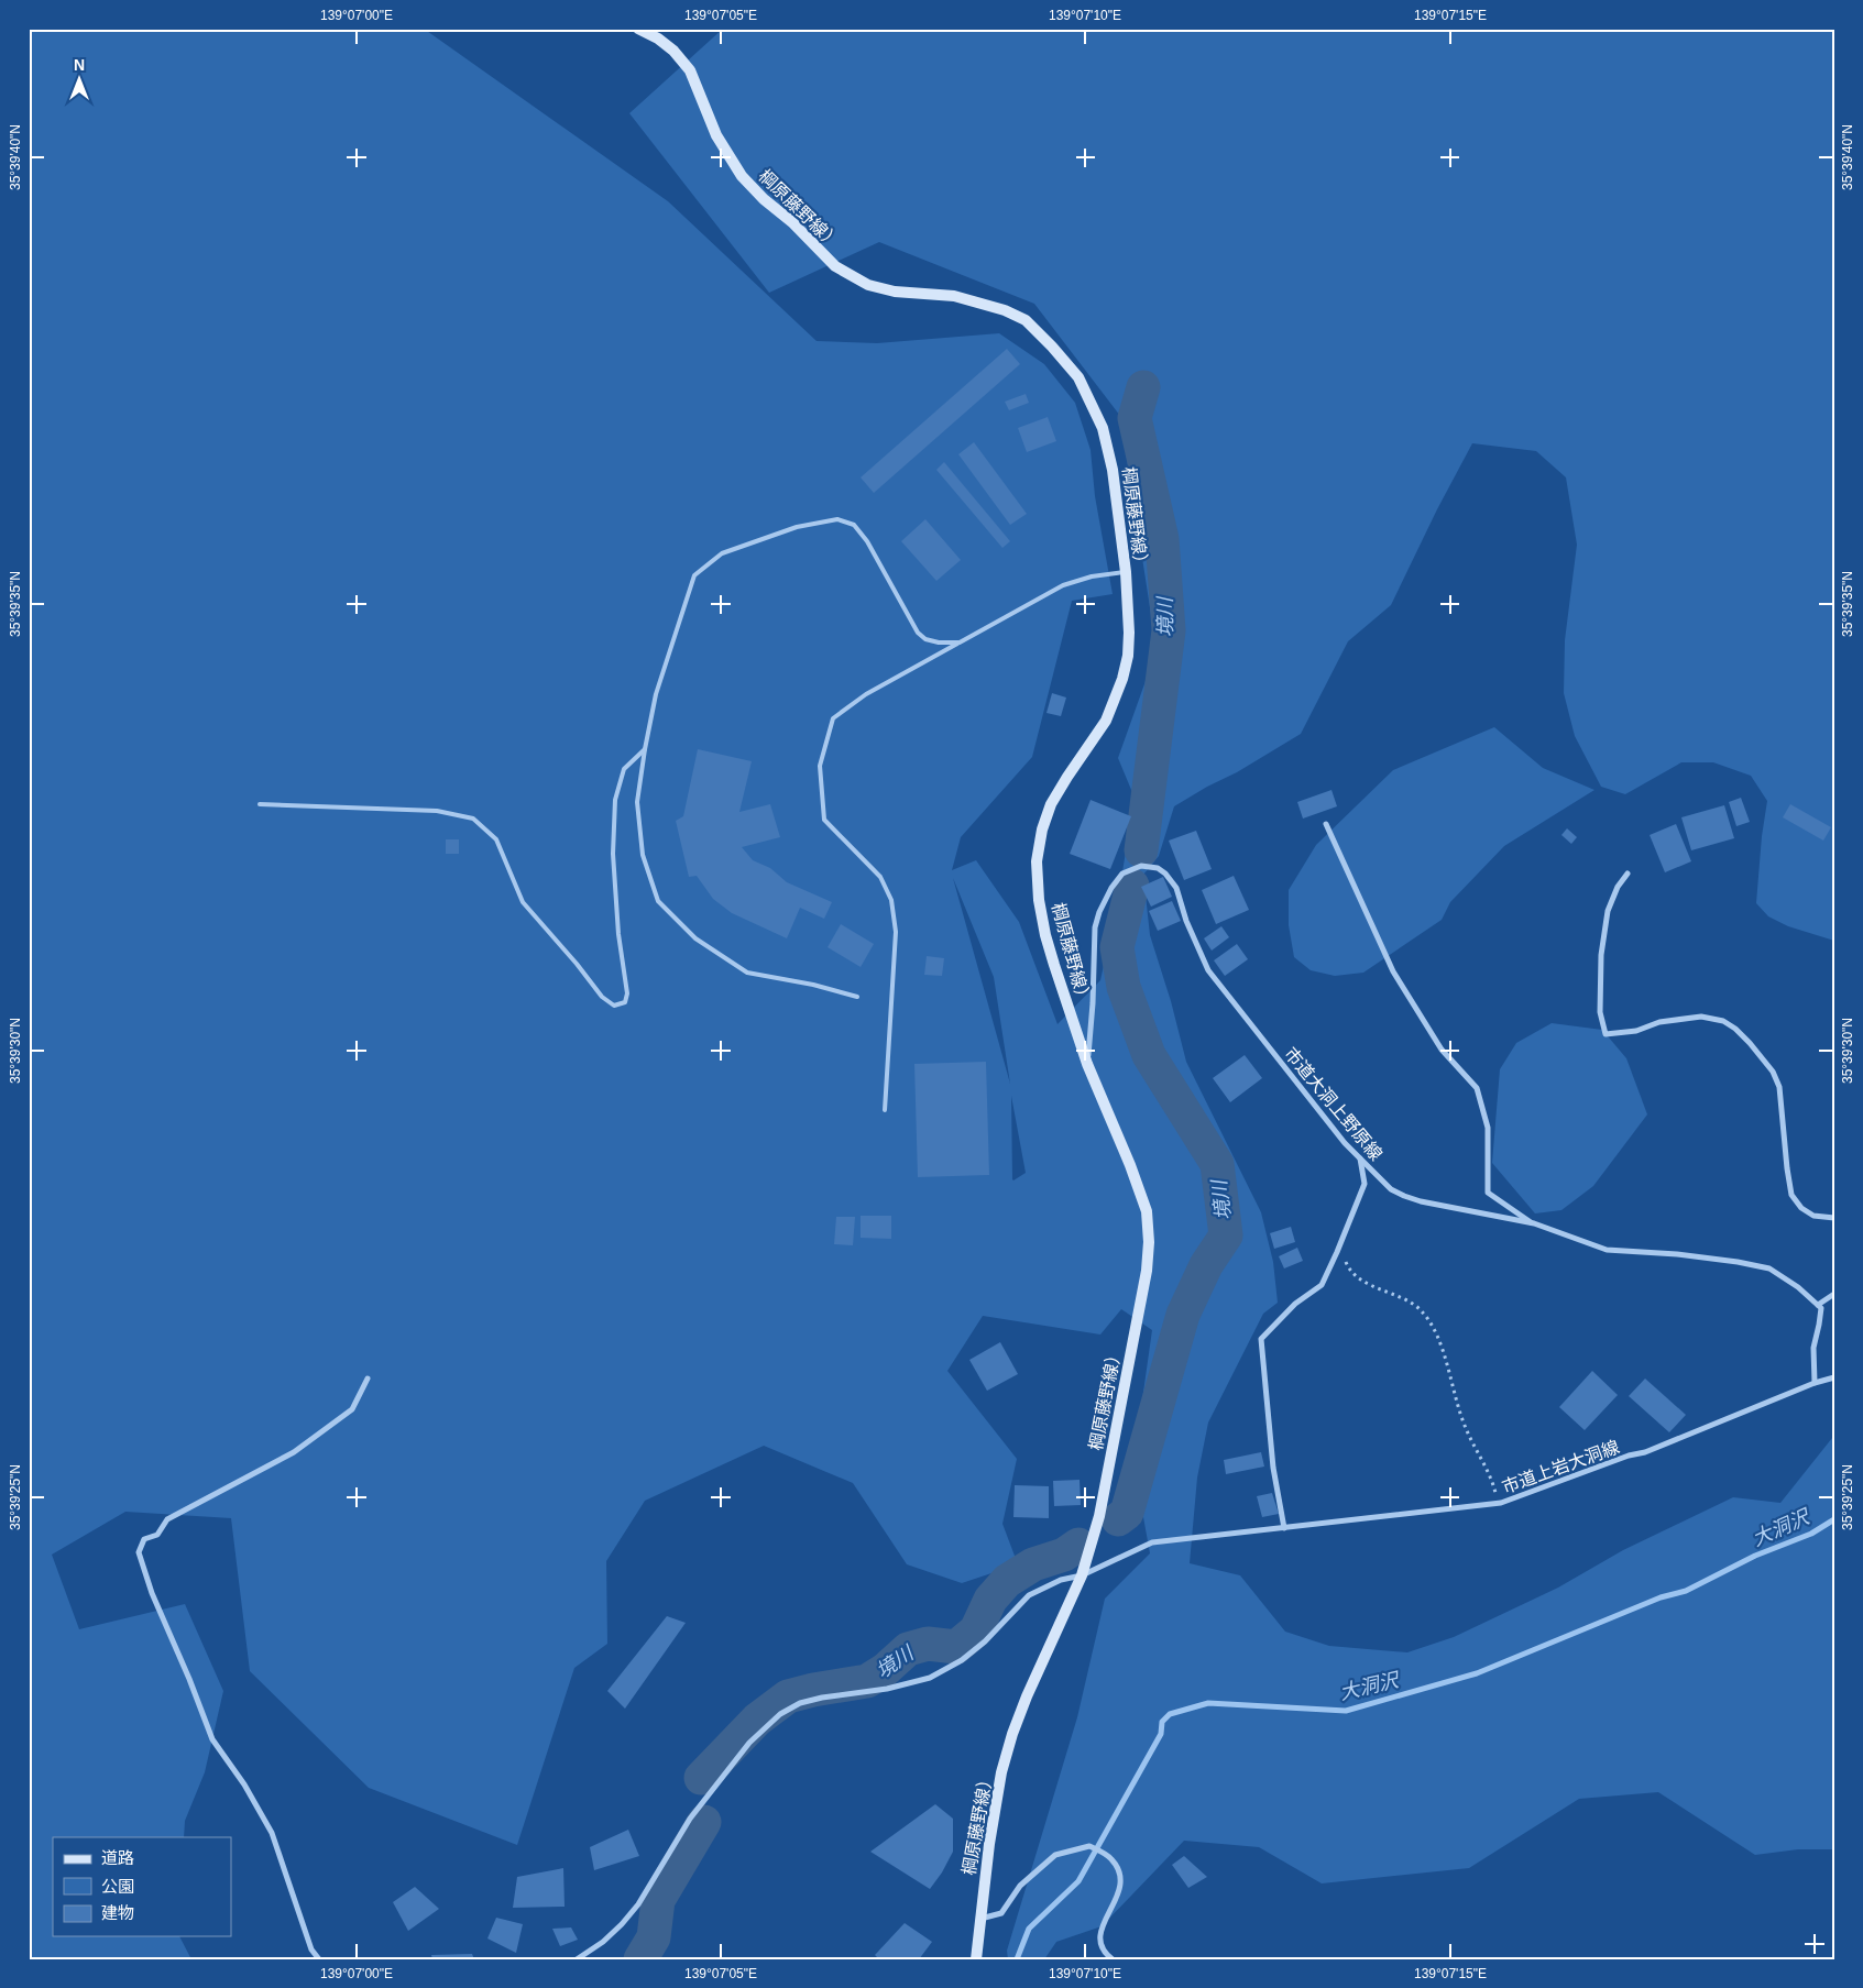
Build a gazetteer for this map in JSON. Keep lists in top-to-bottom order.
{
  "streets": {
    "main road": ["棡原藤野線）"],
    "street": ["市道大洞上野原線", "市道上岩大洞線"]
  },
  "crossings": [
    ["棡原藤野線）", "市道大洞上野原線"],
    ["棡原藤野線）", "市道上岩大洞線"]
  ],
  "water": ["境川", "大洞沢"],
  "legend": ["道路", "公園", "建物"],
  "north": "top",
  "coordinates": [
    "139°07'00\"E",
    "139°07'05\"E",
    "139°07'10\"E",
    "139°07'15\"E",
    "35°39'40\"N",
    "35°39'35\"N",
    "35°39'30\"N",
    "35°39'25\"N"
  ]
}
